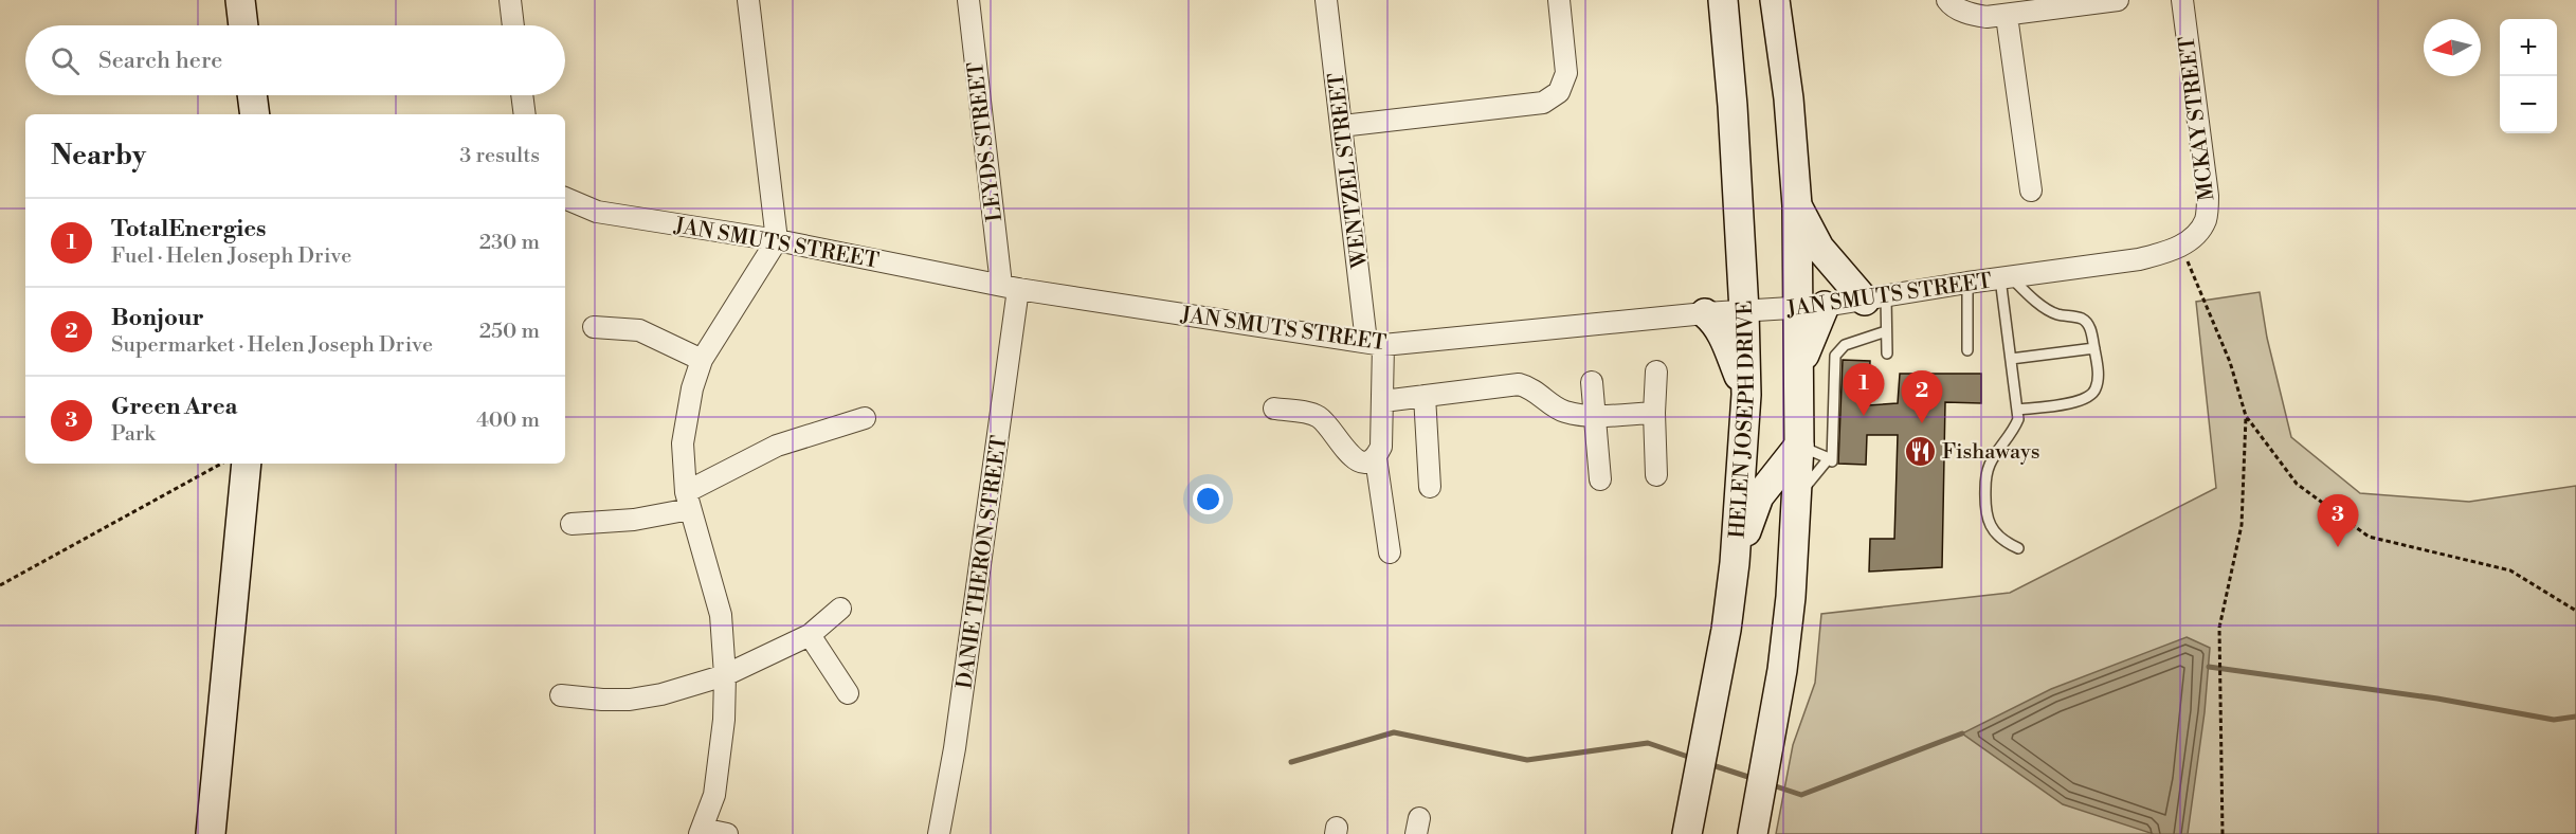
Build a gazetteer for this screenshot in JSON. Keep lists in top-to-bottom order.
{
  "streets": {
    "street": [
      "MCKAY STREET",
      "LEYDS STREET",
      "WENTZEL STREET",
      "JAN SMUTS STREET",
      "HELEN JOSEPH DRIVE",
      "DANIE THERON STREET"
    ]
  },
  "crossings": [
    ["MCKAY STREET", "JAN SMUTS STREET"],
    ["LEYDS STREET", "JAN SMUTS STREET"],
    ["LEYDS STREET", "DANIE THERON STREET"],
    ["WENTZEL STREET", "JAN SMUTS STREET"],
    ["JAN SMUTS STREET", "HELEN JOSEPH DRIVE"],
    ["JAN SMUTS STREET", "DANIE THERON STREET"]
  ],
  "places": {
    "restaurant": ["Fishaways"]
  },
  "north": "left",
  "page": {
    "map_buttons": ["+", "−"],
    "search": "Search here",
    "heading": ["Nearby", "3 results"],
    "list": [
      {
        "mark": "1",
        "name": "TotalEnergies",
        "note": "Fuel · Helen Joseph Drive",
        "value": "230 m"
      },
      {
        "mark": "2",
        "name": "Bonjour",
        "note": "Supermarket · Helen Joseph Drive",
        "value": "250 m"
      },
      {
        "mark": "3",
        "name": "Green Area",
        "note": "Park",
        "value": "400 m"
      }
    ],
    "pins": ["1", "2", "3"]
  }
}
